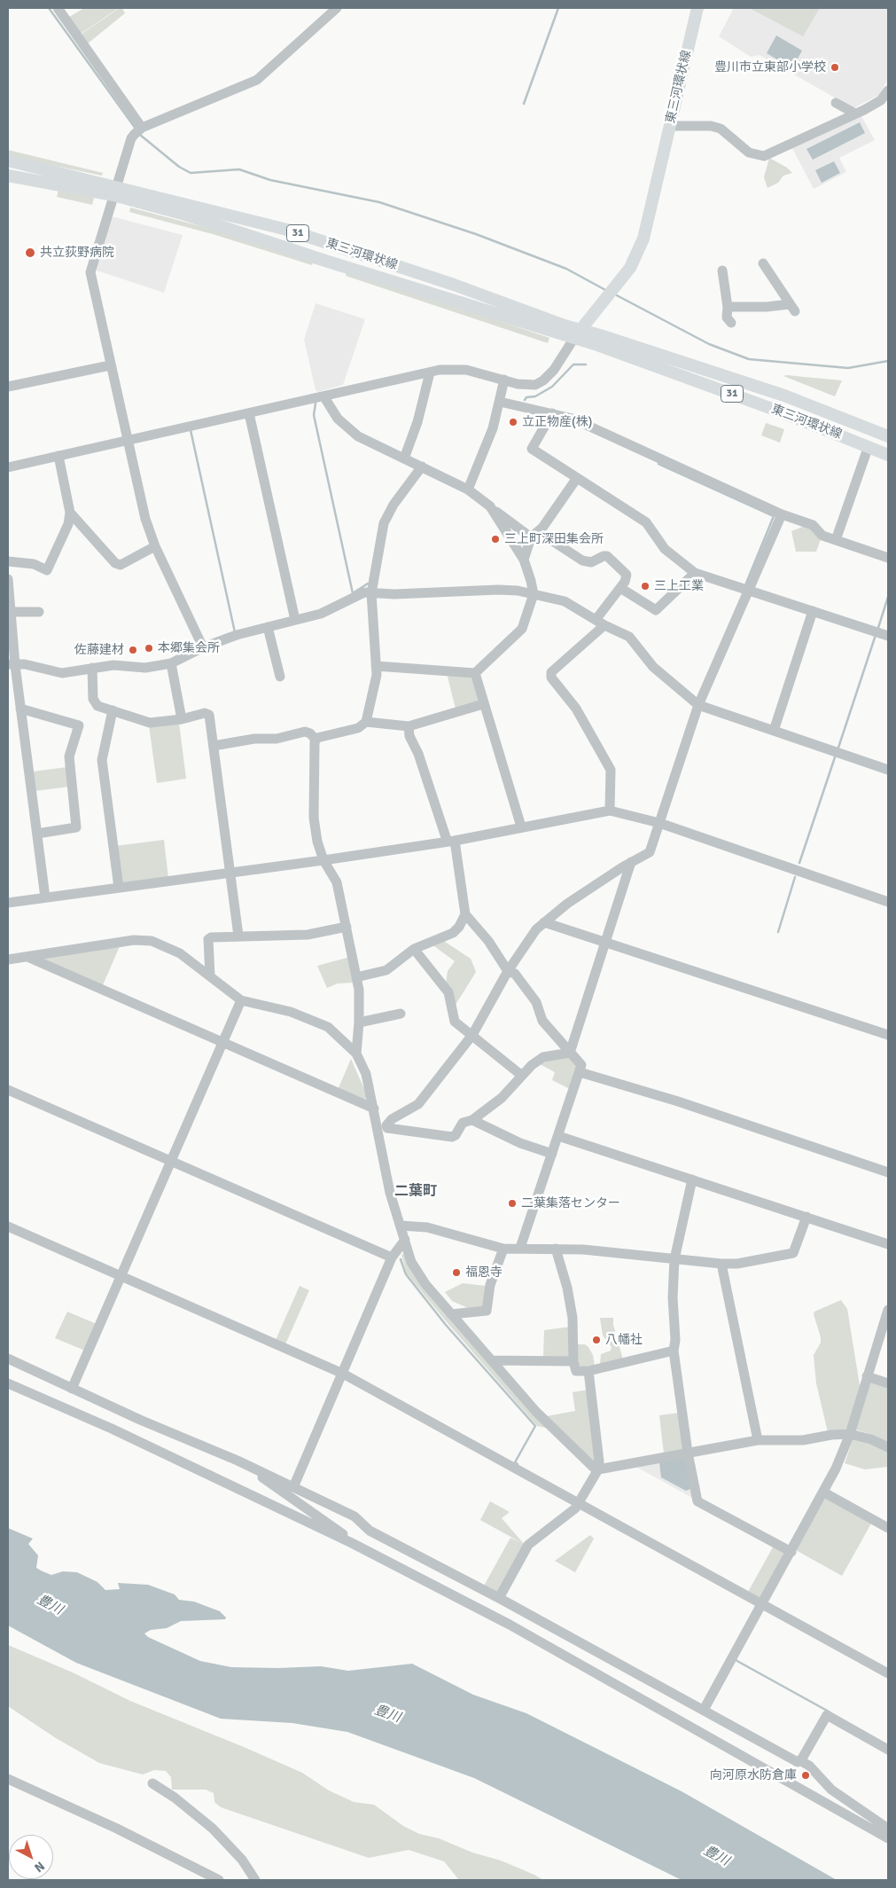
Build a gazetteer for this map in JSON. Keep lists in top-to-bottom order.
{
  "streets": {
    "main road": ["東三河環状線", "31"]
  },
  "districts": ["二葉町"],
  "water": ["豊川"],
  "places": [
    "豊川市立東部小学校",
    "共立荻野病院",
    "立正物産(株)",
    "三上町深田集会所",
    "三上工業",
    "本郷集会所",
    "佐藤建材",
    "二葉集落センター",
    "福恩寺",
    "八幡社",
    "向河原水防倉庫"
  ],
  "north": "bottom right"
}
